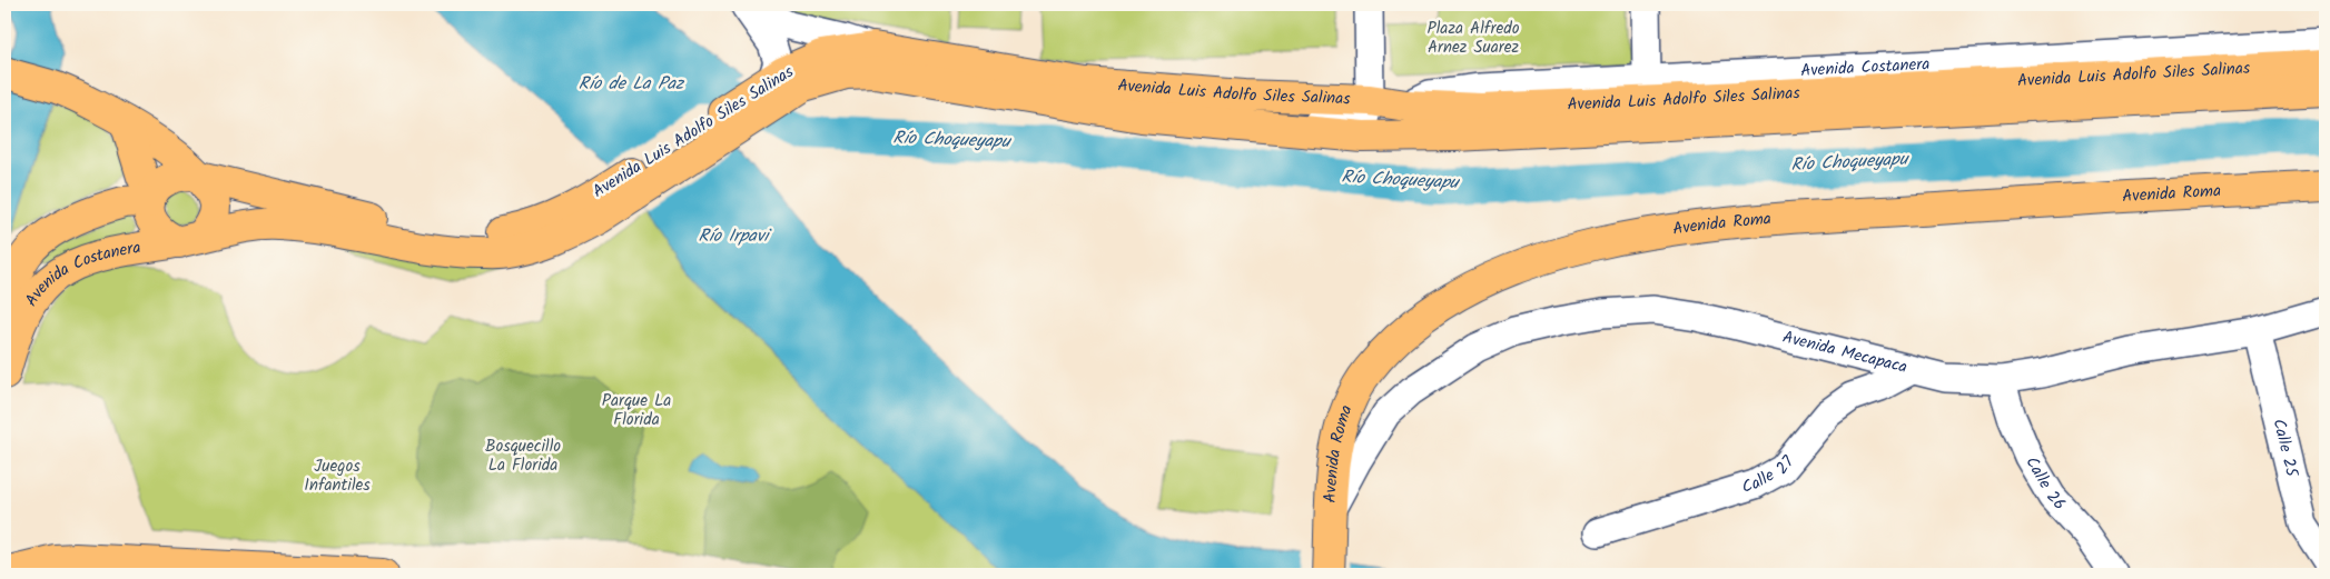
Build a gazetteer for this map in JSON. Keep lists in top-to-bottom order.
{
  "streets": {
    "main road": ["Avenida Costanera", "Avenida Luis Adolfo Siles Salinas", "Avenida Roma"],
    "street": [
      "Avenida Mecapaca",
      "Calle 25",
      "Calle 27",
      "Calle 26"
    ]
  },
  "crossings": [
    ["Avenida Costanera", "Avenida Luis Adolfo Siles Salinas"],
    ["Avenida Roma", "Avenida Mecapaca"],
    ["Avenida Mecapaca", "Calle 25"],
    ["Avenida Mecapaca", "Calle 27"],
    ["Avenida Mecapaca", "Calle 26"]
  ],
  "water": ["Río de La Paz", "Río Choqueyapu", "Río Irpavi"],
  "parks": [
    "Plaza Alfredo Arnez Suarez",
    "Parque La Florida",
    "Bosquecillo La Florida",
    "Juegos Infantiles"
  ]
}
